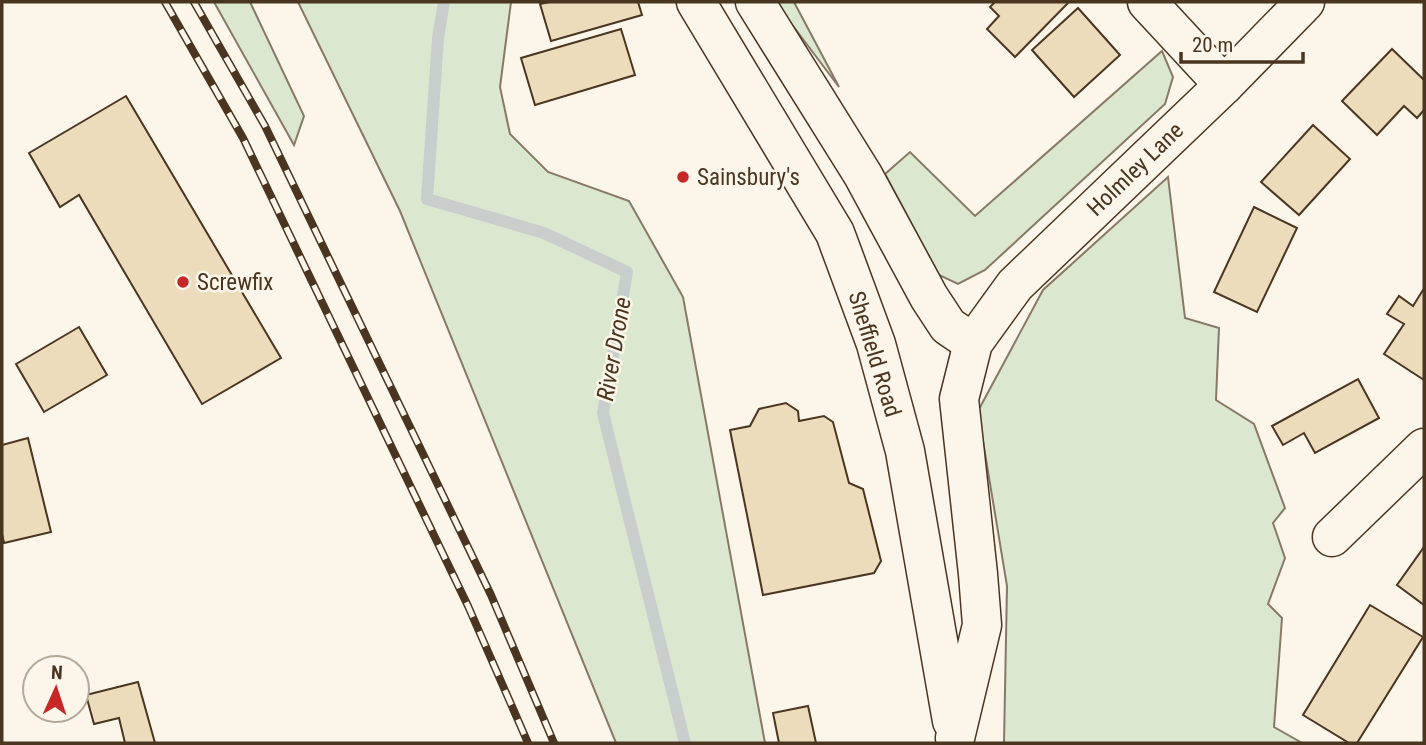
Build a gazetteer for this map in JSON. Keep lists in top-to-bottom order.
{
  "streets": {
    "main road": ["Holmley Lane", "Sheffield Road"]
  },
  "crossings": [
    ["Holmley Lane", "Sheffield Road"]
  ],
  "water": ["River Drone"],
  "places": ["Sainsbury's", "Screwfix"],
  "scale_bar": "20 m",
  "north": "top"
}
